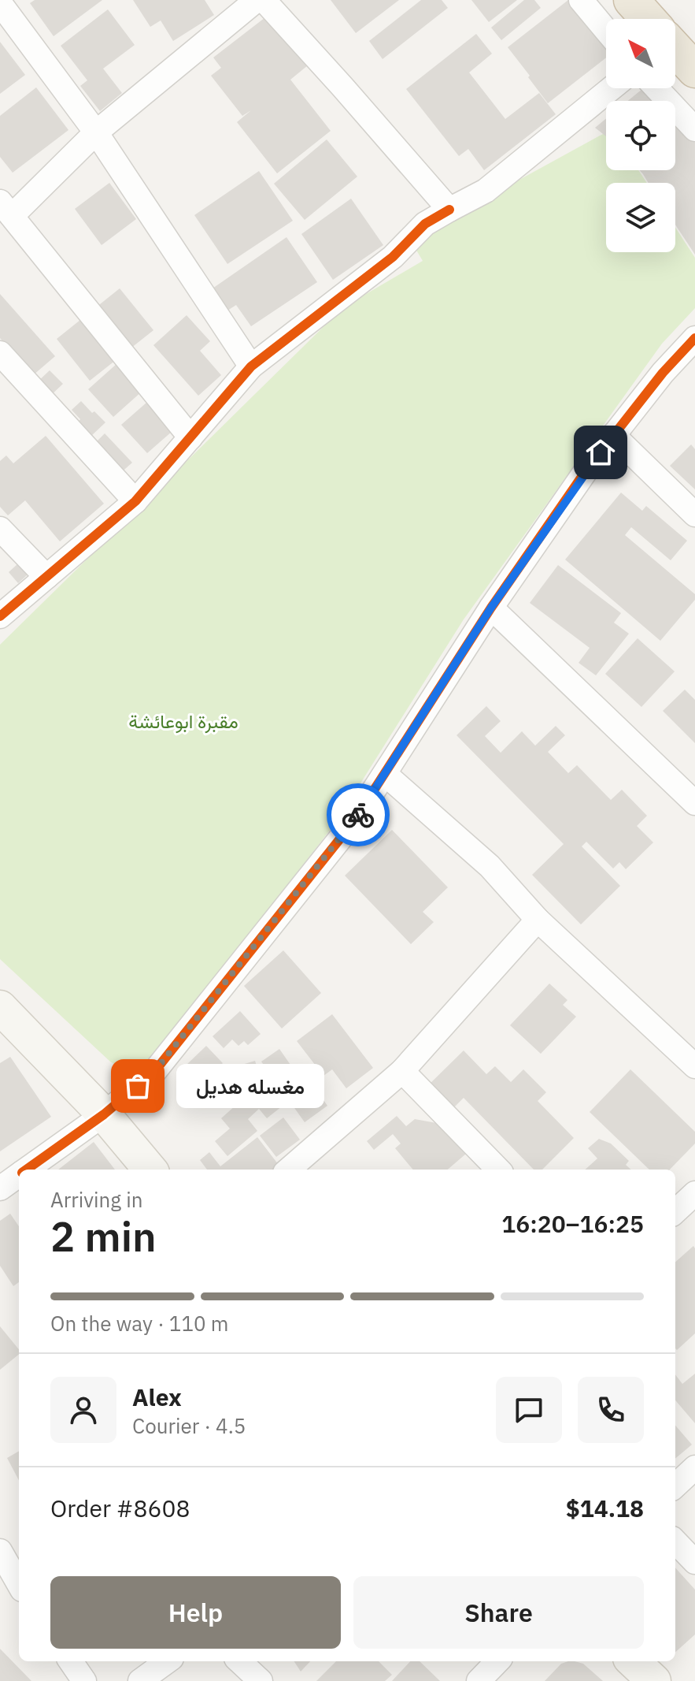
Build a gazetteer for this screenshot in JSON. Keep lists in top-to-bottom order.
{
  "parks": ["مقبرة ابوعائشة"],
  "places": ["مغسله هديل"],
  "north": "top left",
  "page": {
    "bubble": "مغسله هديل",
    "heading": ["2 min", "Arriving in", "16:20–16:25"],
    "panel": [
      "Alex",
      "Courier · 4.5",
      "Order #8608",
      "$14.18"
    ],
    "bar": "On the way · 110 m",
    "buttons": ["Help", "Share"]
  }
}
